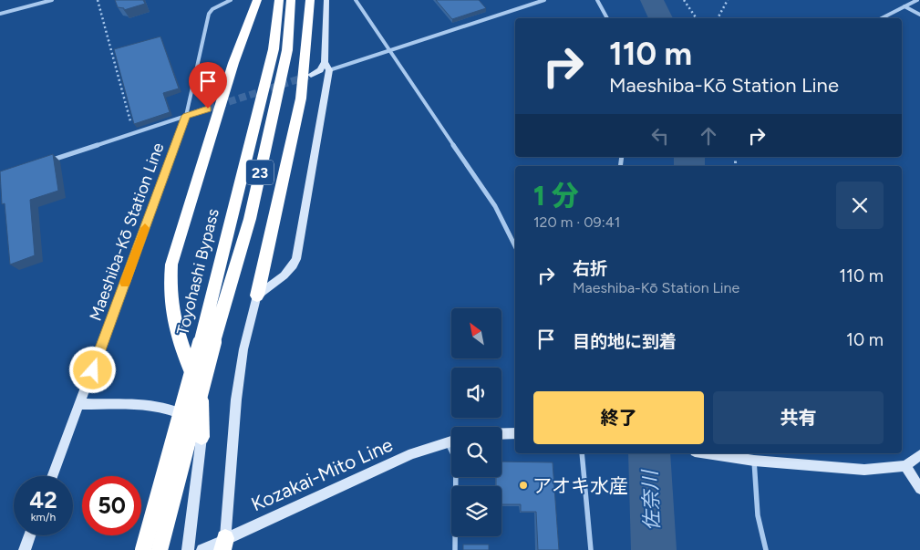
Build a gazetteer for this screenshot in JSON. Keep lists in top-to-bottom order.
{
  "streets": {
    "highway": ["23", "Toyohashi Bypass"],
    "main road": ["Maeshiba-Kō Station Line", "Kozakai-Mito Line"]
  },
  "water": ["佐奈川"],
  "places": ["アオキ水産"],
  "north": "top left",
  "page": {
    "turn": ["110 m", "Maeshiba-Kō Station Line"],
    "heading": ["1 分", "120 m · 09:41"],
    "list": [
      {
        "name": "右折",
        "note": "Maeshiba-Kō Station Line",
        "value": "110 m"
      },
      {
        "name": "目的地に到着",
        "value": "10 m"
      }
    ],
    "buttons": ["終了", "共有"],
    "speed": "42 km/h",
    "limit": "50"
  }
}
